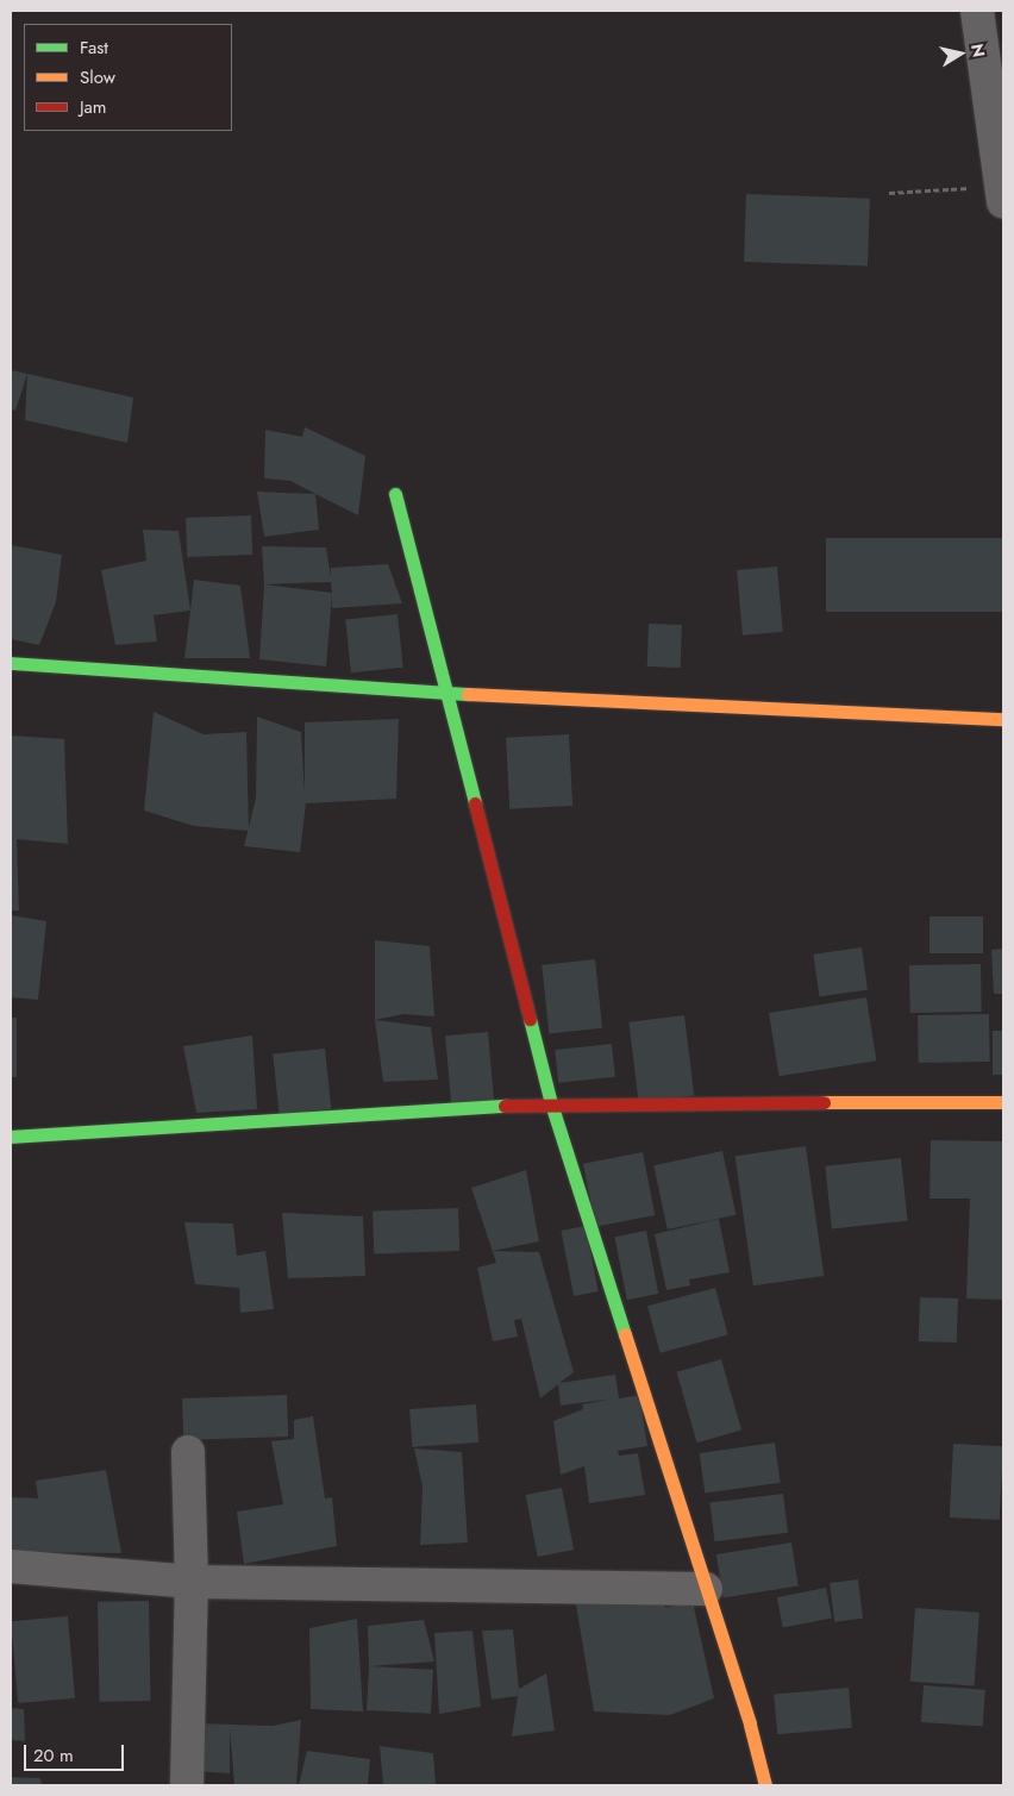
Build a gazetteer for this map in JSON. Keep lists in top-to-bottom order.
{
  "legend": ["Fast", "Slow", "Jam"],
  "scale_bar": "20 m",
  "north": "right"
}
